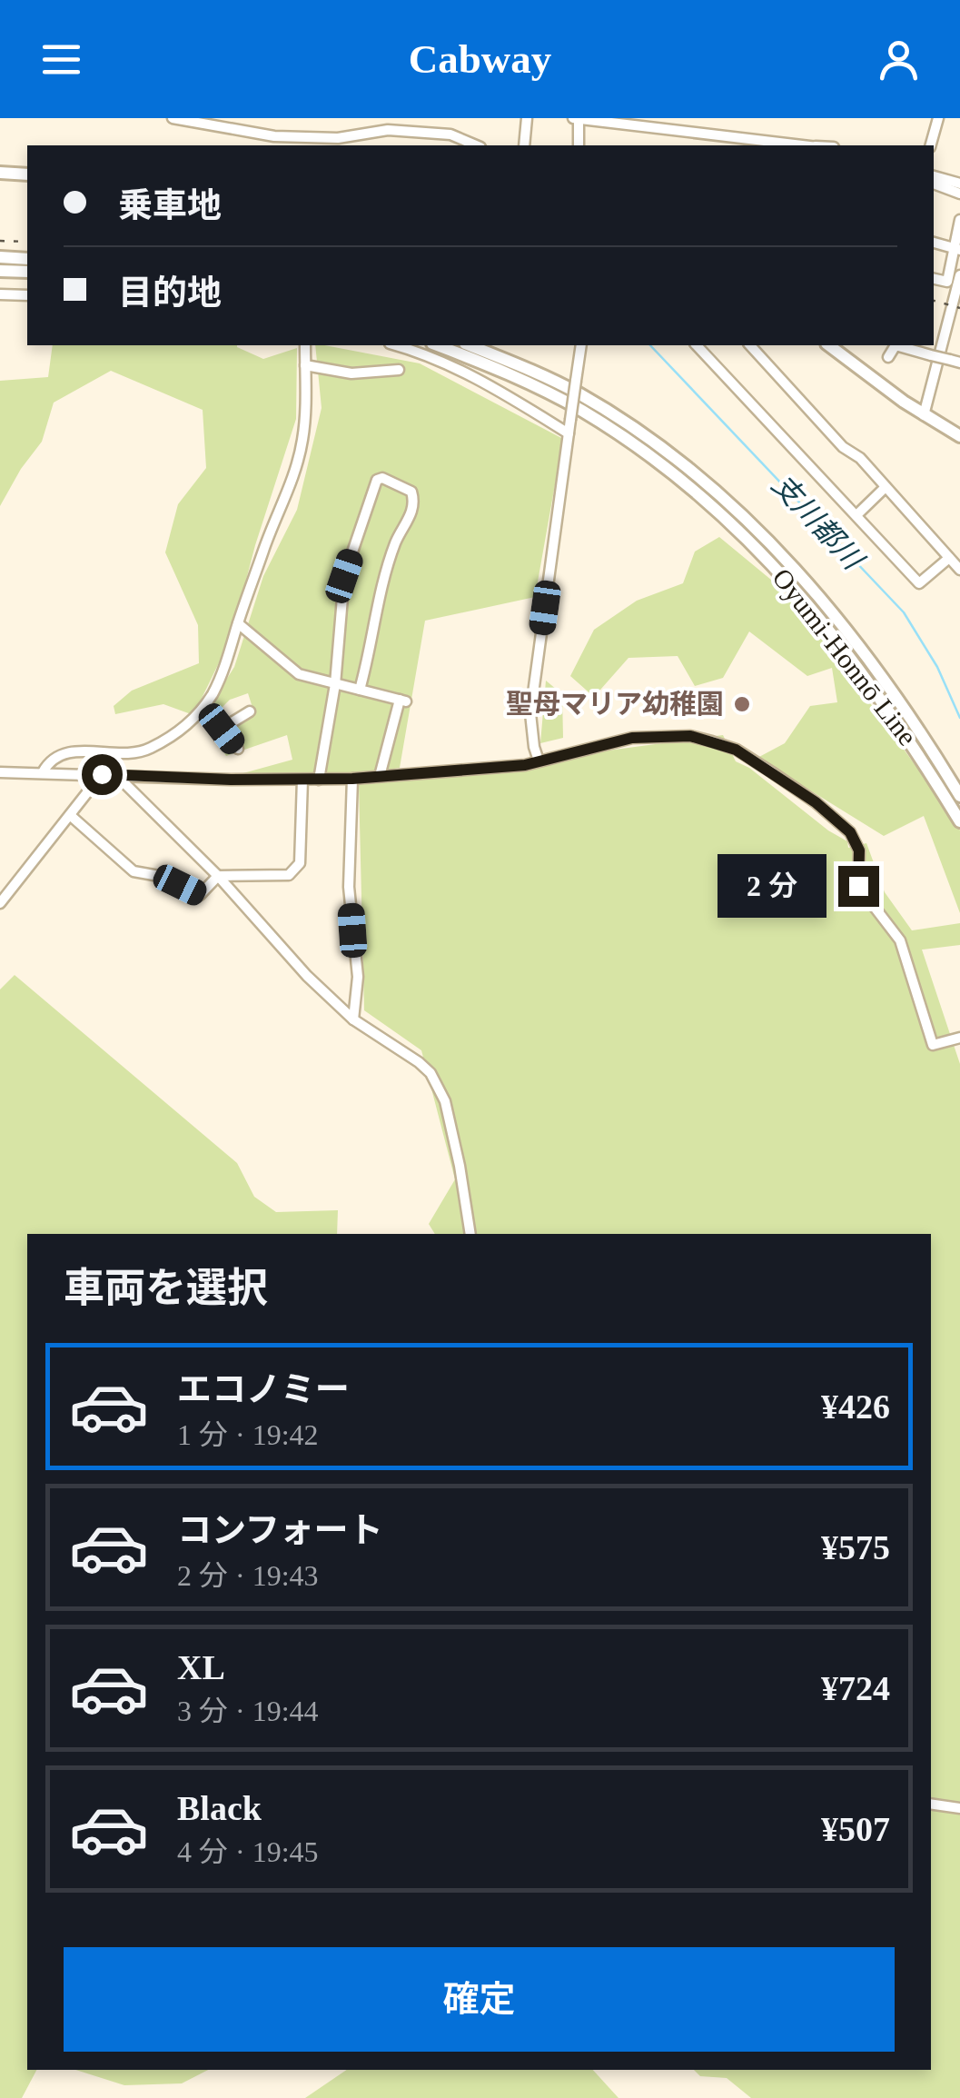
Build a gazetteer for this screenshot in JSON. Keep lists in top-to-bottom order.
{
  "streets": {
    "main road": ["Oyumi-Honnō Line"]
  },
  "water": ["支川都川"],
  "places": ["聖母マリア幼稚園"],
  "page": {
    "header": "Cabway",
    "banner": ["乗車地", "目的地"],
    "bubble": "2 分",
    "heading": "車両を選択",
    "list": [
      {
        "name": "エコノミー",
        "note": "1 分 · 19:42",
        "value": "¥426"
      },
      {
        "name": "コンフォート",
        "note": "2 分 · 19:43",
        "value": "¥575"
      },
      {
        "name": "XL",
        "note": "3 分 · 19:44",
        "value": "¥724"
      },
      {
        "name": "Black",
        "note": "4 分 · 19:45",
        "value": "¥507"
      }
    ],
    "buttons": "確定"
  }
}
